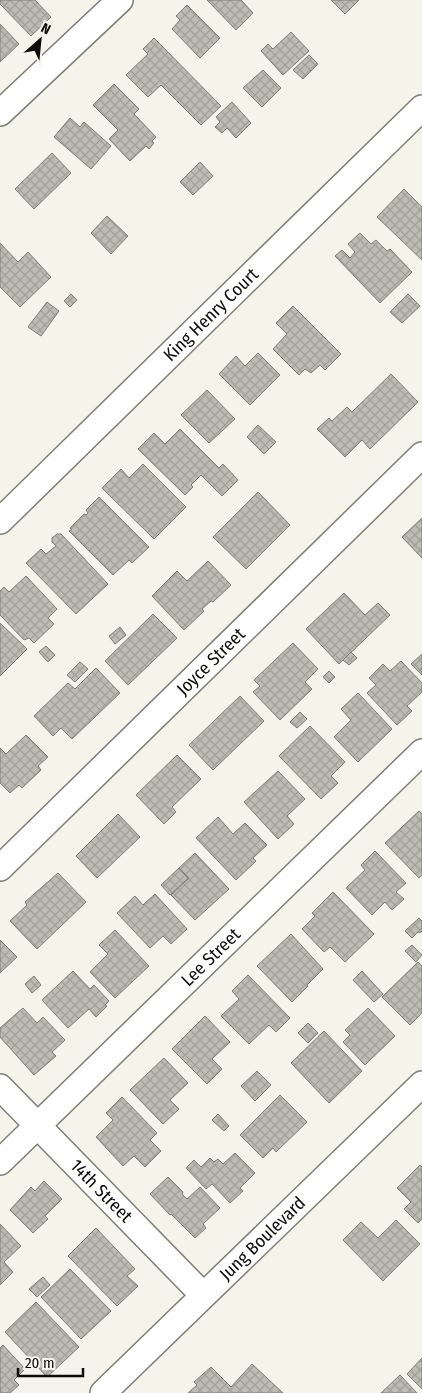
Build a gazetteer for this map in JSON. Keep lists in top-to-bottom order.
{
  "streets": {
    "street": [
      "King Henry Court",
      "Joyce Street",
      "Lee Street",
      "14th Street",
      "Jung Boulevard"
    ]
  },
  "crossings": [
    ["Lee Street", "14th Street"],
    ["14th Street", "Jung Boulevard"]
  ],
  "scale_bar": "20 m",
  "north": "top right"
}
